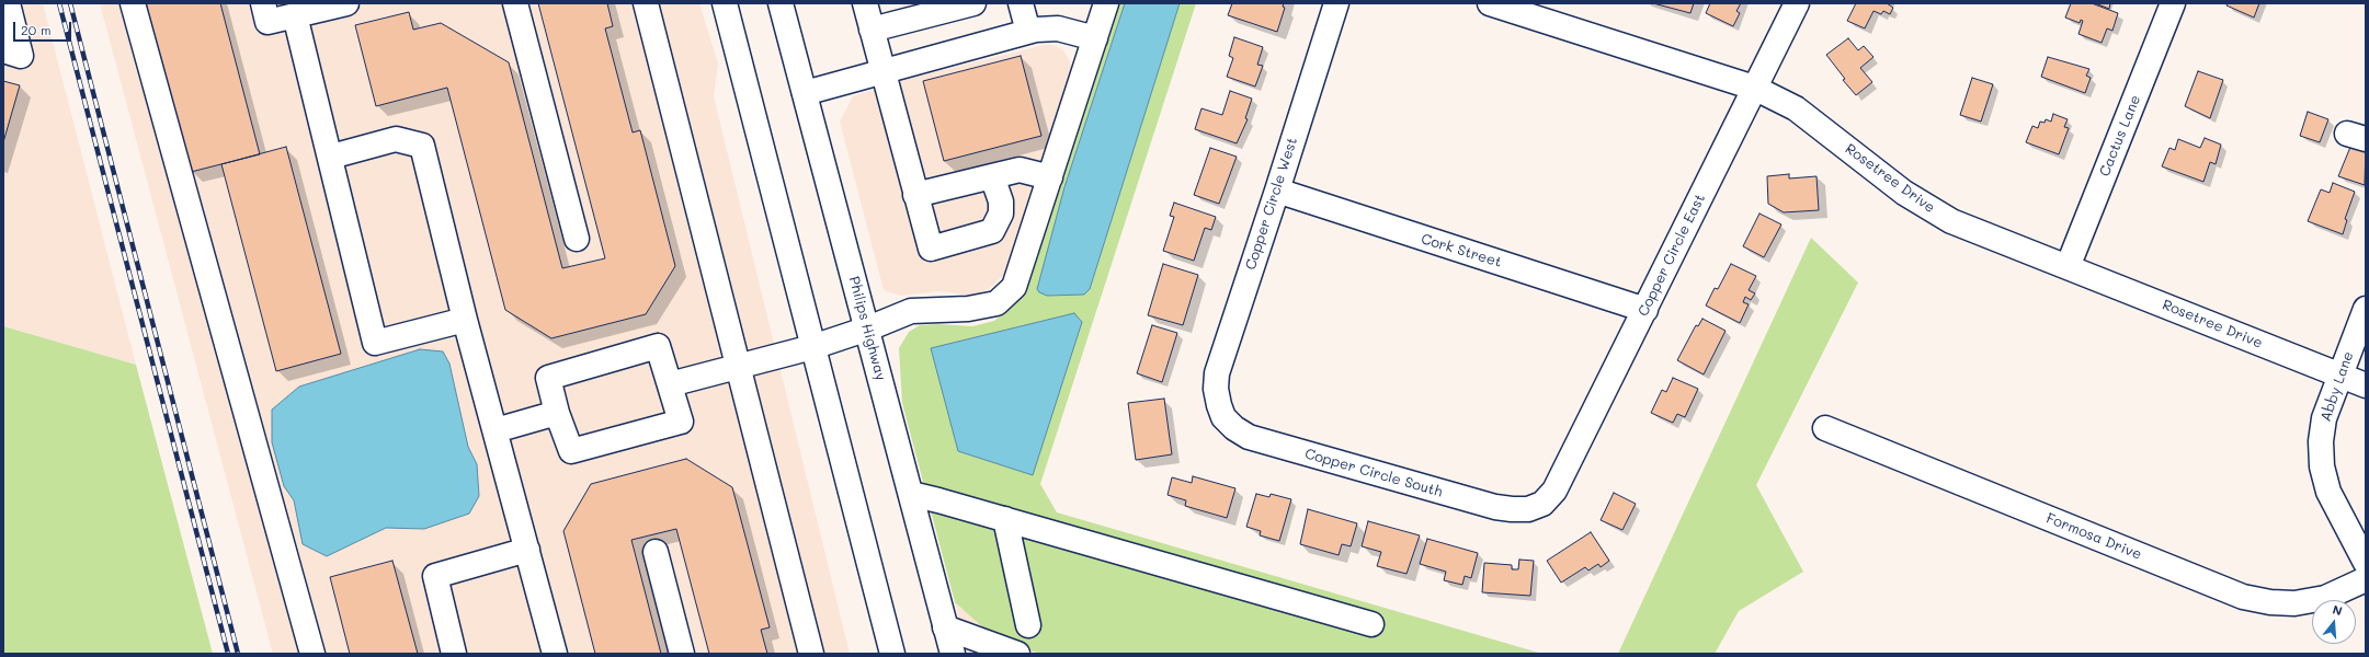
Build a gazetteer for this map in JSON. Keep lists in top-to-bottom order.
{
  "streets": {
    "street": [
      "Cactus Lane",
      "Rosetree Drive",
      "Copper Circle West",
      "Cork Street",
      "Copper Circle East",
      "Philips Highway",
      "Abby Lane",
      "Copper Circle South",
      "Formosa Drive"
    ]
  },
  "crossings": [
    ["Cactus Lane", "Rosetree Drive"],
    ["Rosetree Drive", "Copper Circle East"],
    ["Rosetree Drive", "Abby Lane"],
    ["Copper Circle West", "Cork Street"],
    ["Copper Circle West", "Copper Circle South"],
    ["Cork Street", "Copper Circle East"],
    ["Copper Circle East", "Copper Circle South"]
  ],
  "scale_bar": "20 m",
  "north": "top"
}
